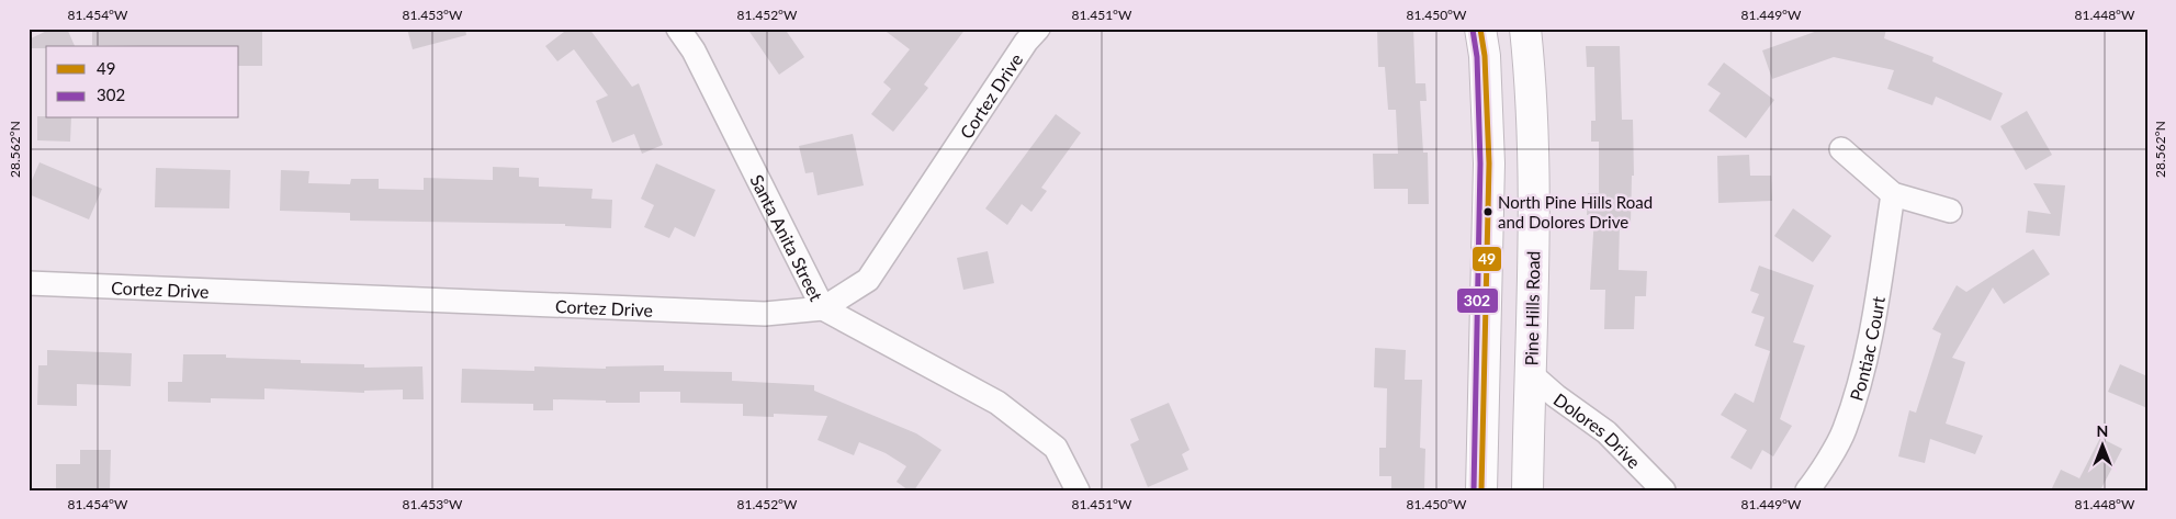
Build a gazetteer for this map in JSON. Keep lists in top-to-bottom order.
{
  "streets": {
    "main road": ["Pine Hills Road"],
    "street": [
      "Cortez Drive",
      "Santa Anita Street",
      "Pontiac Court",
      "Dolores Drive"
    ]
  },
  "crossings": [
    ["Cortez Drive", "Santa Anita Street"],
    ["Pine Hills Road", "Dolores Drive"]
  ],
  "places": ["North Pine Hills Road and Dolores Drive"],
  "lines": ["transit line 49", "transit line 302"],
  "legend": ["49", "302"],
  "north": "top",
  "coordinates": [
    "81.454°W",
    "81.453°W",
    "81.452°W",
    "81.451°W",
    "81.450°W",
    "81.449°W",
    "81.448°W",
    "28.562°N"
  ]
}
